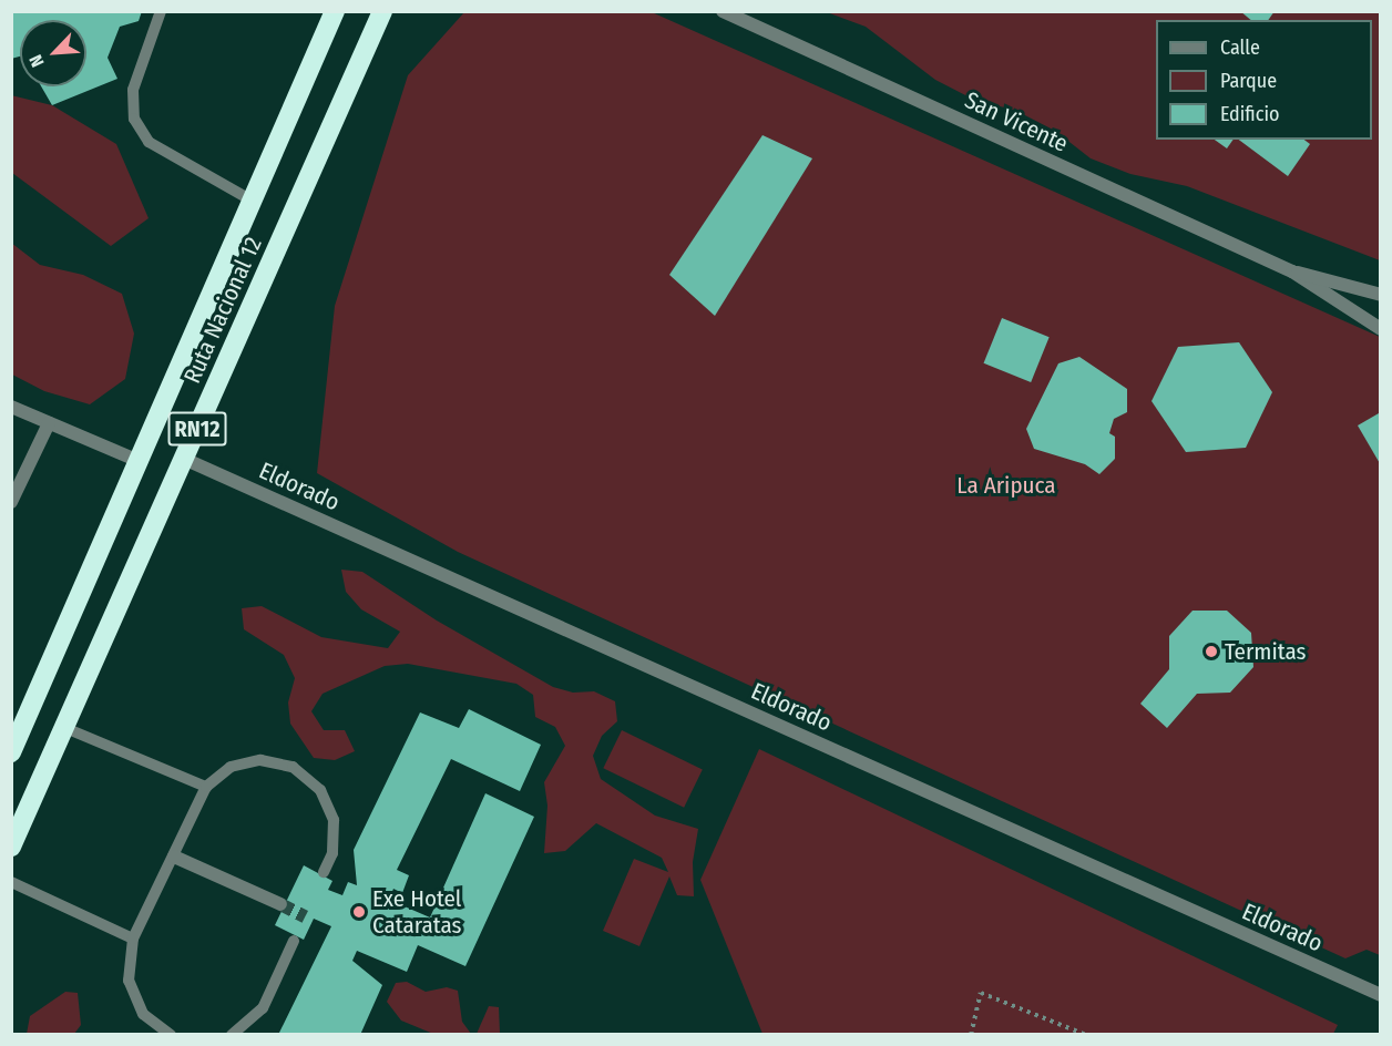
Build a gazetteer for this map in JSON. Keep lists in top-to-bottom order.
{
  "streets": {
    "highway": ["Ruta Nacional 12", "RN12"],
    "street": ["San Vicente", "Eldorado"]
  },
  "crossings": [
    ["Ruta Nacional 12", "Eldorado"]
  ],
  "parks": ["La Aripuca"],
  "places": ["Termitas", "Exe Hotel Cataratas"],
  "legend": ["Calle", "Parque", "Edificio"],
  "north": "bottom left"
}
